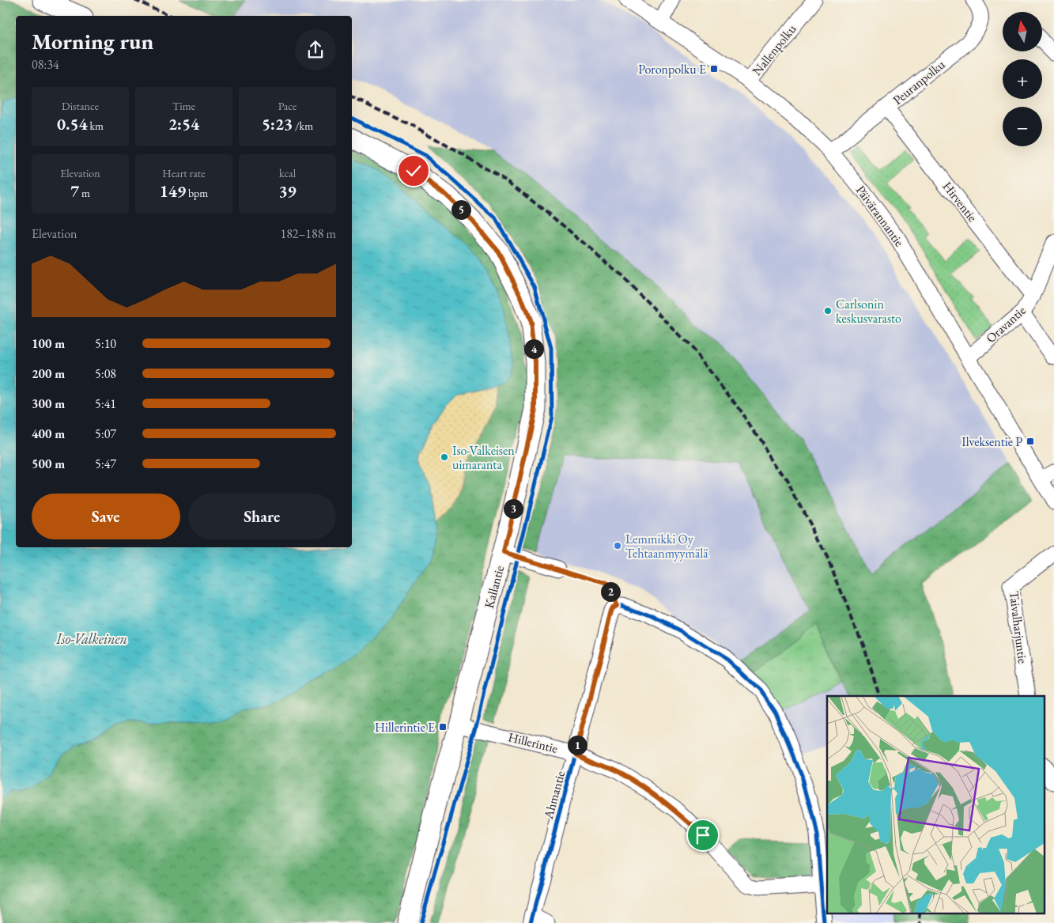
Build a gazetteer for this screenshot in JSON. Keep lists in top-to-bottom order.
{
  "streets": {
    "main road": ["Kallantie"],
    "street": [
      "Nallenpolku",
      "Peuranpolku",
      "Hirventie",
      "Päivärannantie",
      "Oravantie",
      "Taivalharjuntie",
      "Hillerintie",
      "Ahmantie"
    ]
  },
  "crossings": [
    ["Nallenpolku", "Päivärannantie"],
    ["Peuranpolku", "Hirventie"],
    ["Peuranpolku", "Päivärannantie"],
    ["Hirventie", "Oravantie"],
    ["Päivärannantie", "Oravantie"],
    ["Kallantie", "Hillerintie"],
    ["Hillerintie", "Ahmantie"]
  ],
  "water": ["Iso-Valkeinen"],
  "places": {
    "transit": ["Poronpolku E", "Ilveksentie P", "Hillerintie E"],
    "other": ["Carlsonin keskusvarasto", "Iso-Valkeisen uimaranta", "Lemmikki Oy Tehtaanmyymälä"]
  },
  "north": "top",
  "page": {
    "map_buttons": ["+", "−"],
    "heading": ["Morning run", "08:34"],
    "stats": [
      ["Distance", "0.54 km"],
      ["Time", "2:54"],
      ["Pace", "5:23 /km"],
      ["Elevation", "7 m"],
      ["Heart rate", "149 bpm"],
      ["kcal", "39"]
    ],
    "pins": [
      "5",
      "4",
      "3",
      "2",
      "1"
    ],
    "chart": ["Elevation", "182–188 m"],
    "list": [
      {
        "name": "100 m",
        "note": "5:10"
      },
      {
        "name": "200 m",
        "note": "5:08"
      },
      {
        "name": "300 m",
        "note": "5:41"
      },
      {
        "name": "400 m",
        "note": "5:07"
      },
      {
        "name": "500 m",
        "note": "5:47"
      }
    ],
    "buttons": ["Save", "Share"]
  }
}
